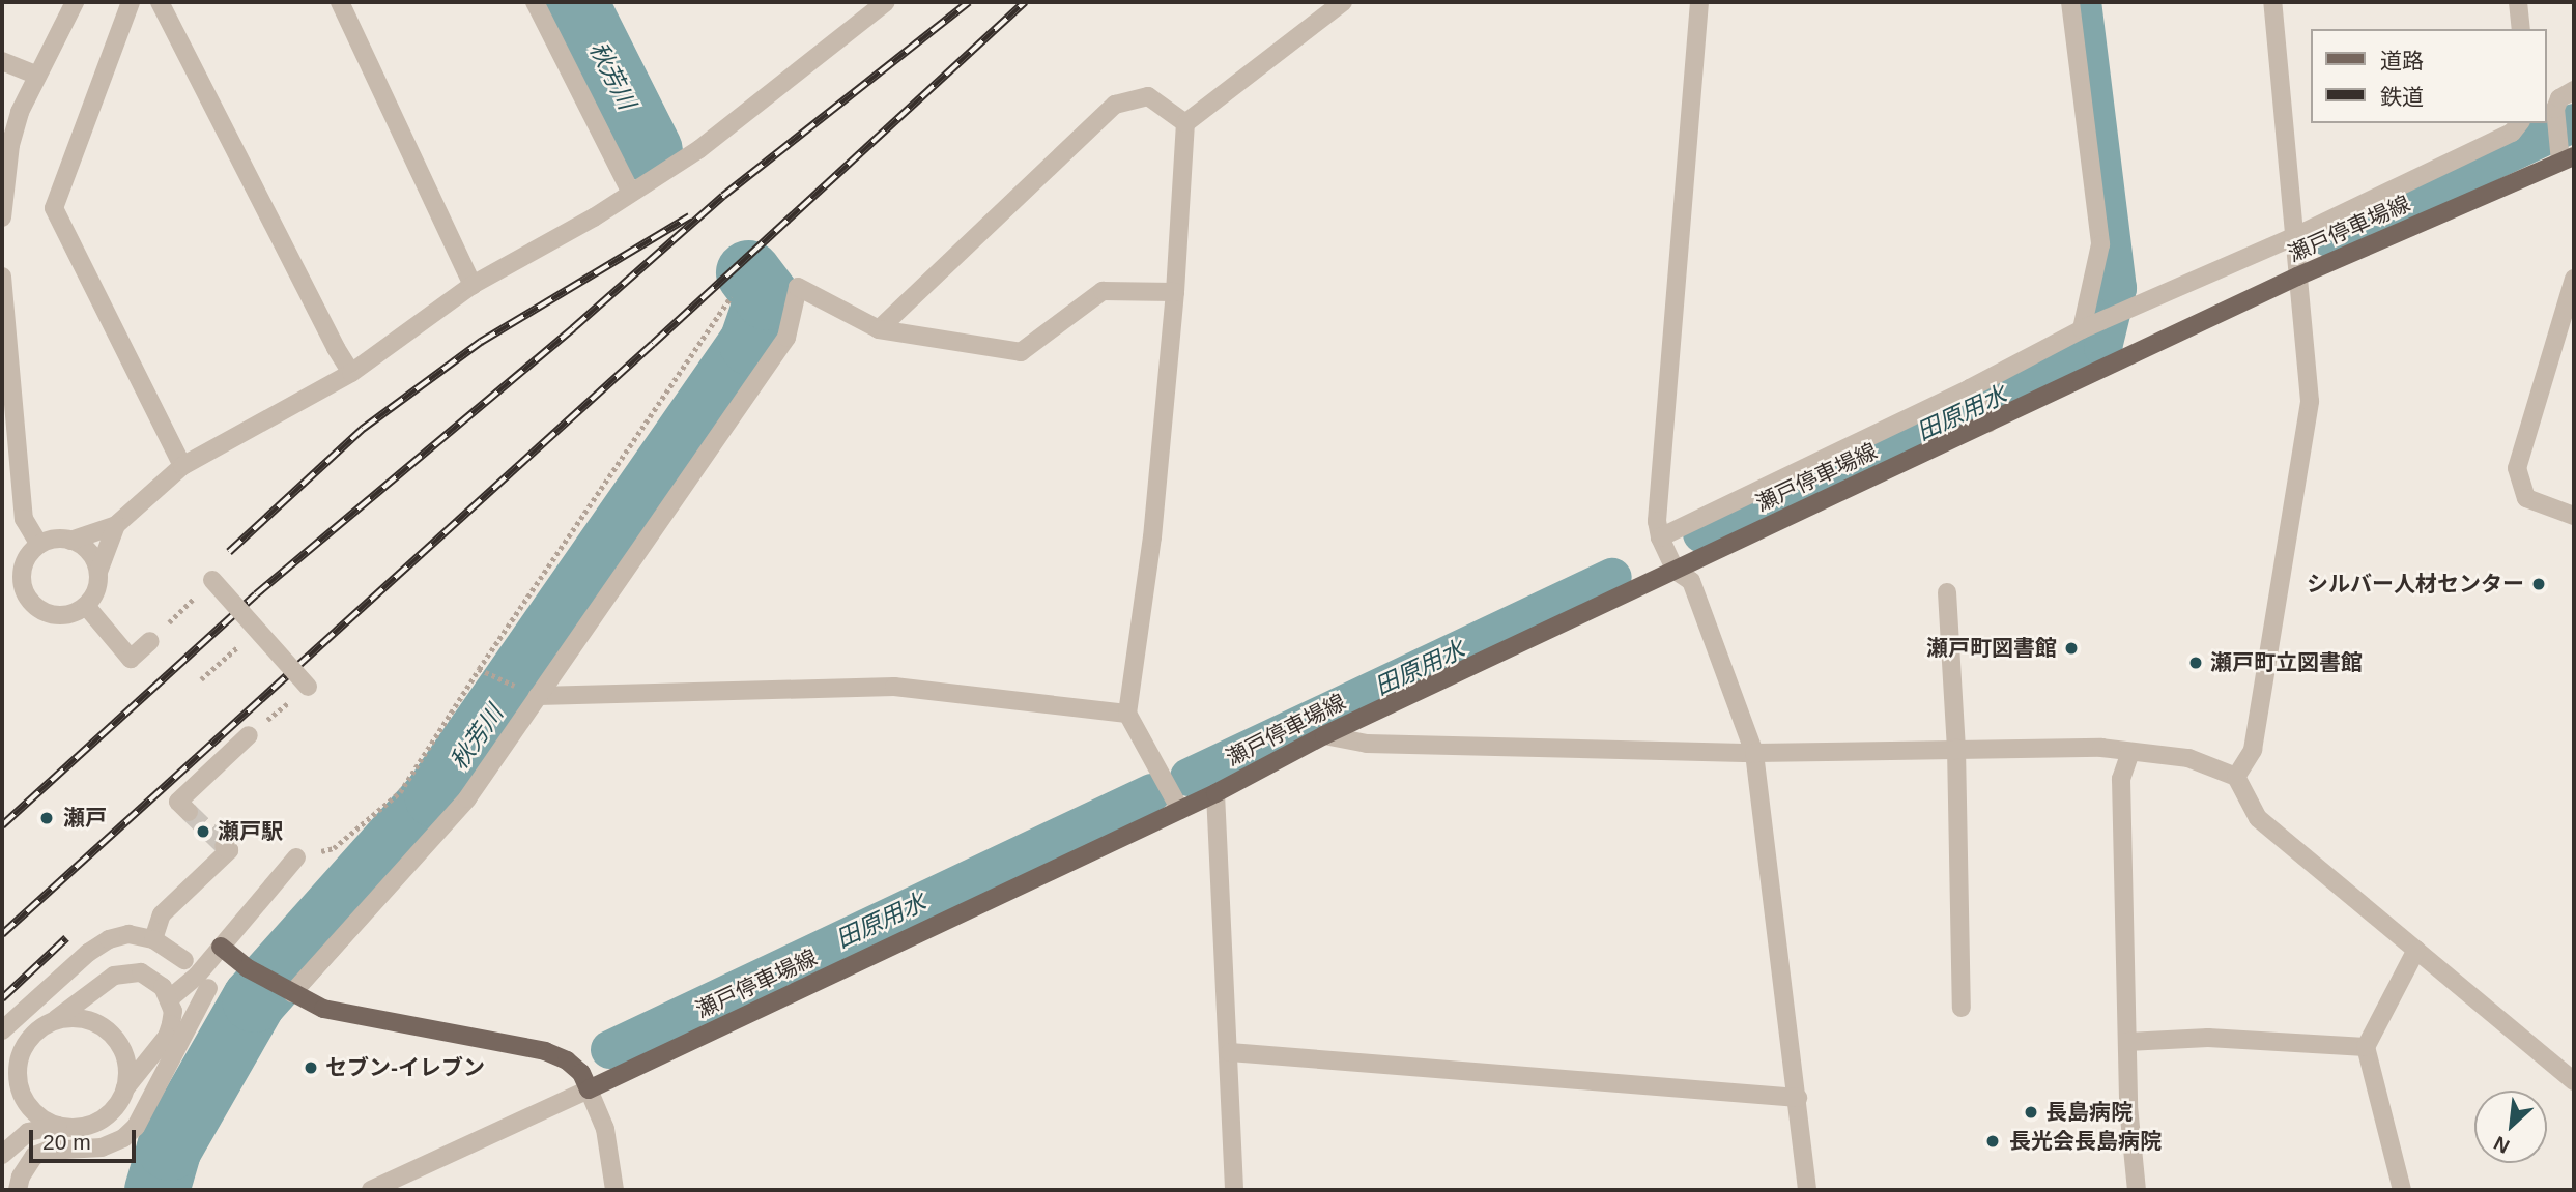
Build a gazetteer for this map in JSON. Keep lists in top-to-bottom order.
{
  "streets": {
    "main road": ["瀬戸停車場線"]
  },
  "water": ["秋芳川", "田原用水"],
  "places": [
    "シルバー人材センター",
    "瀬戸町図書館",
    "瀬戸町立図書館",
    "瀬戸",
    "瀬戸駅",
    "セブン-イレブン",
    "長島病院",
    "長光会長島病院"
  ],
  "legend": ["道路", "鉄道"],
  "scale_bar": "20 m",
  "north": "bottom left"
}
